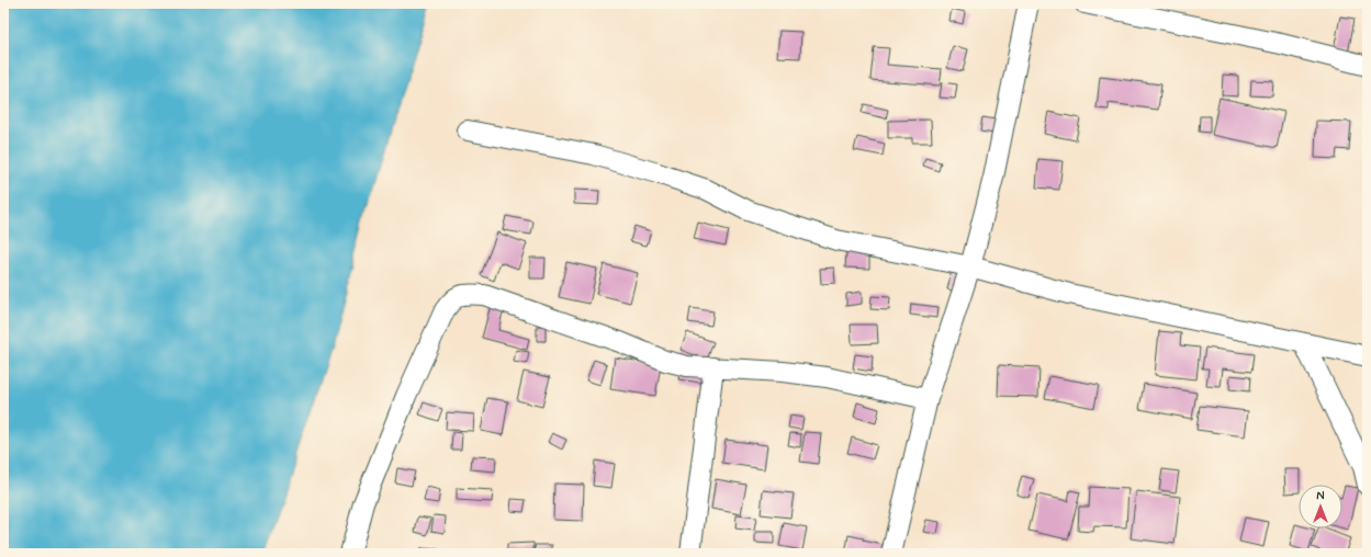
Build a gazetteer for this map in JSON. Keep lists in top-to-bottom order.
{
  "north": "top"
}
